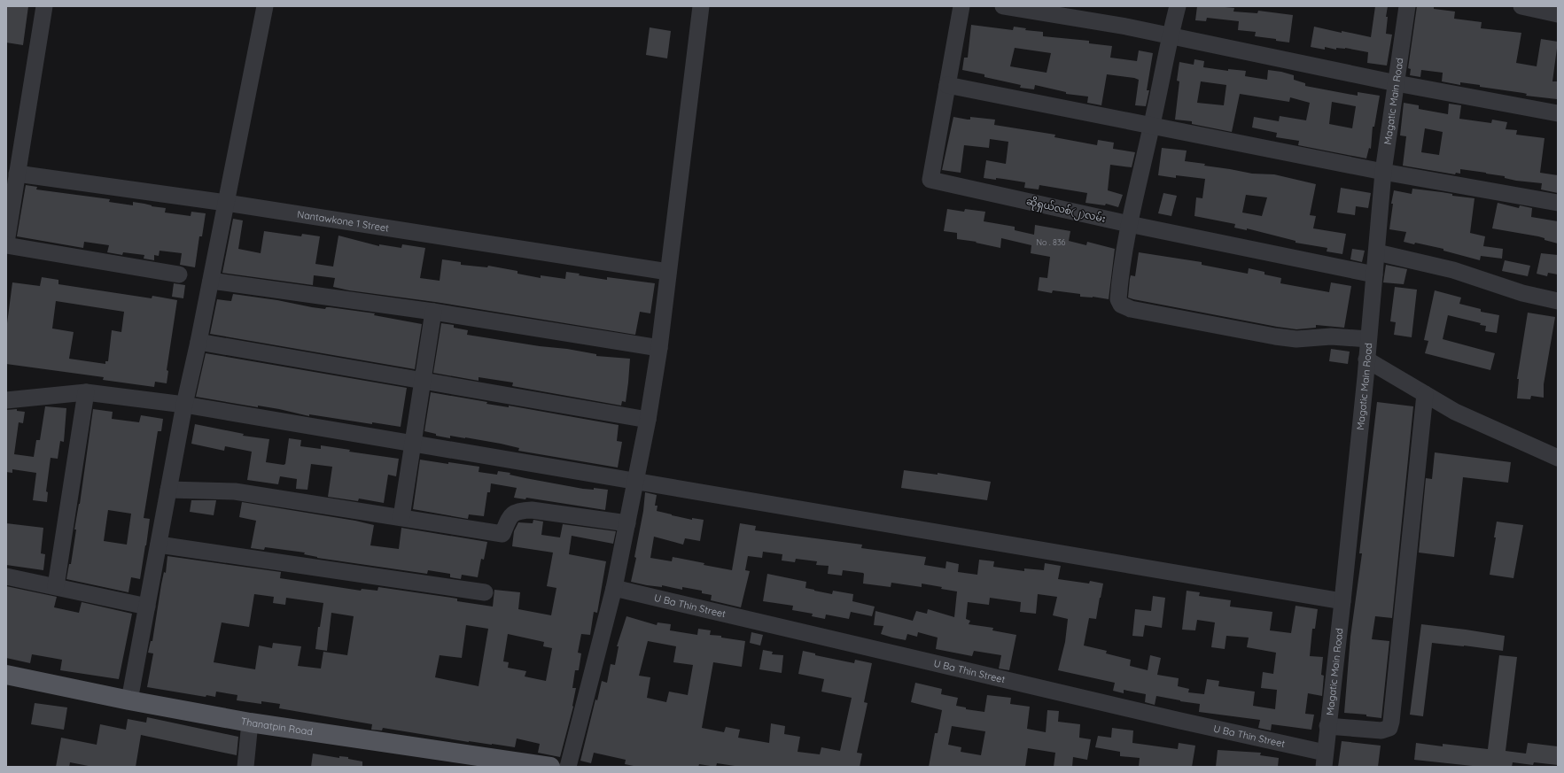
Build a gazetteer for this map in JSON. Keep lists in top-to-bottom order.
{
  "streets": {
    "main road": ["Thanatpin Road"],
    "street": [
      "Magatic Main Road",
      "ဆိုရှယ်လစ်(၂)လမ်း",
      "Nantawkone 1 Street",
      "U Ba Thin Street"
    ]
  },
  "crossings": [
    ["Magatic Main Road", "ဆိုရှယ်လစ်(၂)လမ်း"],
    ["Magatic Main Road", "U Ba Thin Street"]
  ],
  "house_numbers": ["No . 836"]
}
